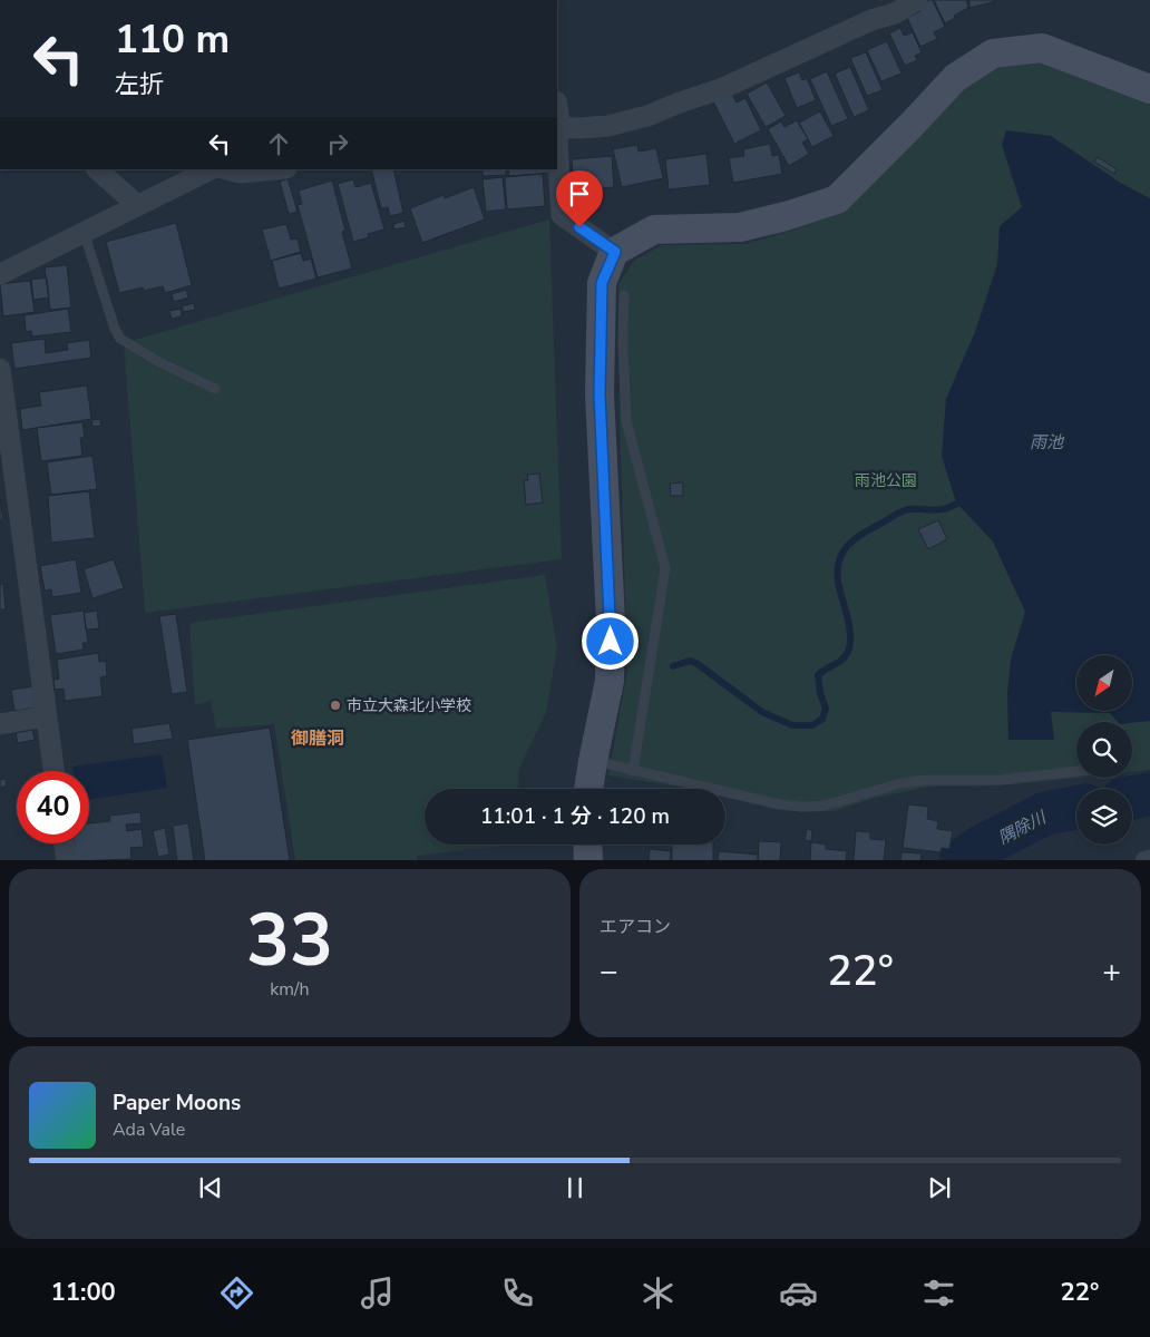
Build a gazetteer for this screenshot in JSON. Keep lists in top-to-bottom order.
{
  "districts": ["御膳洞"],
  "water": ["雨池", "隅除川"],
  "parks": ["雨池公園"],
  "places": ["市立大森北小学校"],
  "north": "bottom left",
  "page": {
    "turn": ["110 m", "左折"],
    "limit": "40",
    "trip": "11:01 · 1 分 · 120 m",
    "tile": [
      ["33", "km/h"],
      "エアコン"
    ],
    "heat": ["−", "22°", "+"],
    "song": ["Paper Moons", "Ada Vale"],
    "tabs": ["11:00", "22°"]
  }
}
